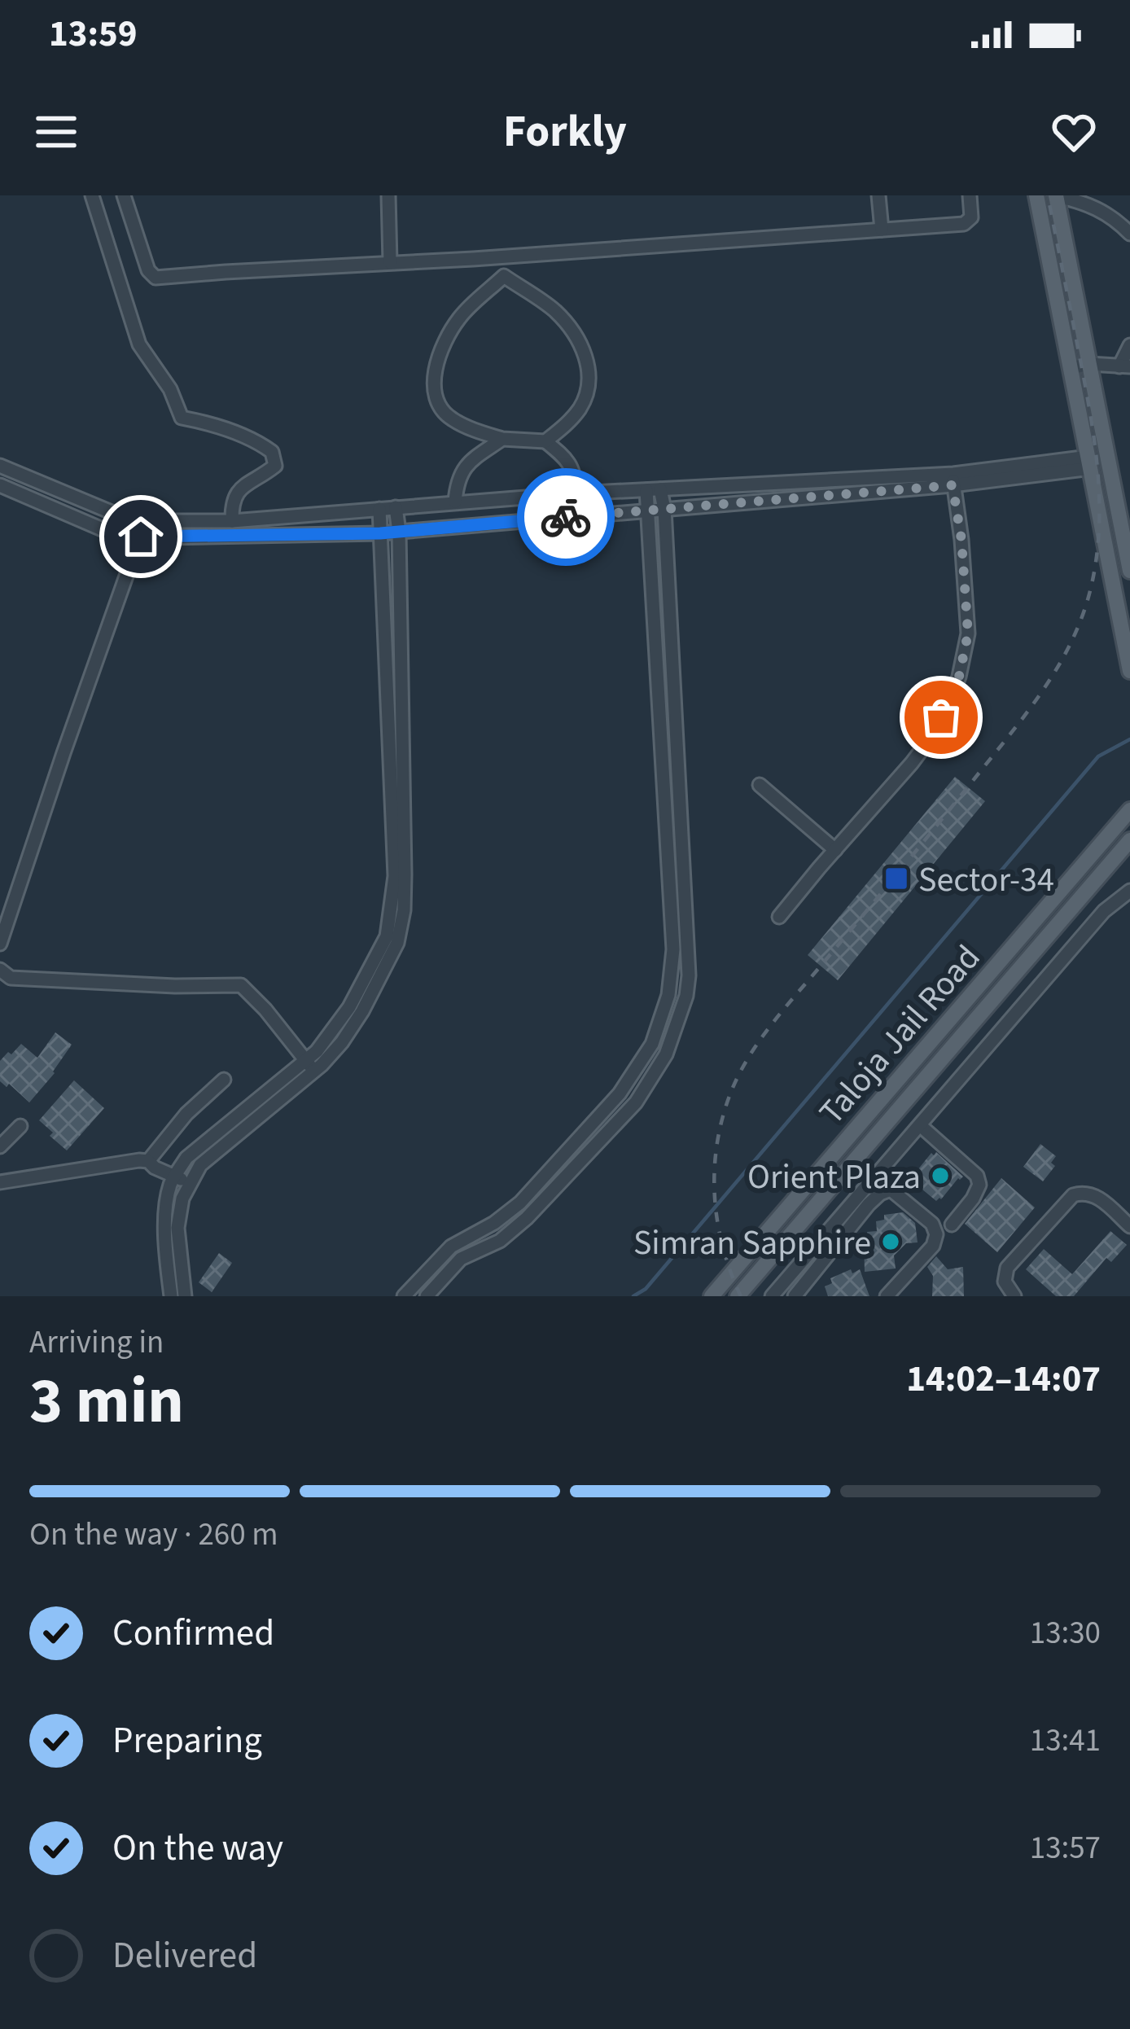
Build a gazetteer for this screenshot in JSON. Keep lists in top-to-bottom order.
{
  "streets": {
    "main road": ["Taloja Jail Road"]
  },
  "places": {
    "transit": ["Sector-34"],
    "other": ["Orient Plaza", "Simran Sapphire"]
  },
  "page": {
    "status": "13:59",
    "header": "Forkly",
    "heading": ["3 min", "Arriving in", "14:02–14:07"],
    "bar": "On the way · 260 m",
    "list": [
      ["Confirmed", "13:30"],
      ["Preparing", "13:41"],
      ["On the way", "13:57"],
      "Delivered"
    ]
  }
}
